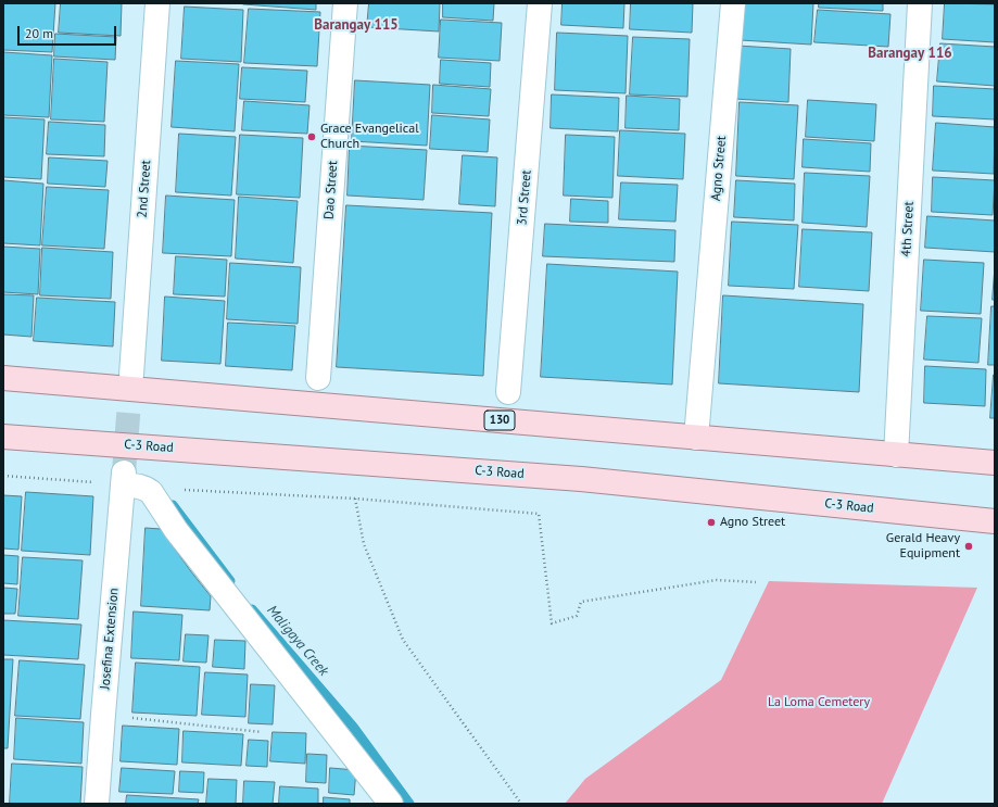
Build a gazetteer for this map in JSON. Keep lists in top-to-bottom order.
{
  "streets": {
    "main road": ["130", "C-3 Road"],
    "street": [
      "Agno Street",
      "2nd Street",
      "Dao Street",
      "3rd Street",
      "4th Street",
      "Josefina Extension"
    ]
  },
  "crossings": [
    ["Agno Street", "130"],
    ["4th Street", "130"]
  ],
  "districts": ["Barangay 115", "Barangay 116"],
  "water": ["Maligaya Creek"],
  "parks": ["La Loma Cemetery"],
  "places": ["Grace Evangelical Church", "Agno Street", "Gerald Heavy Equipment"],
  "scale_bar": "20 m"
}
